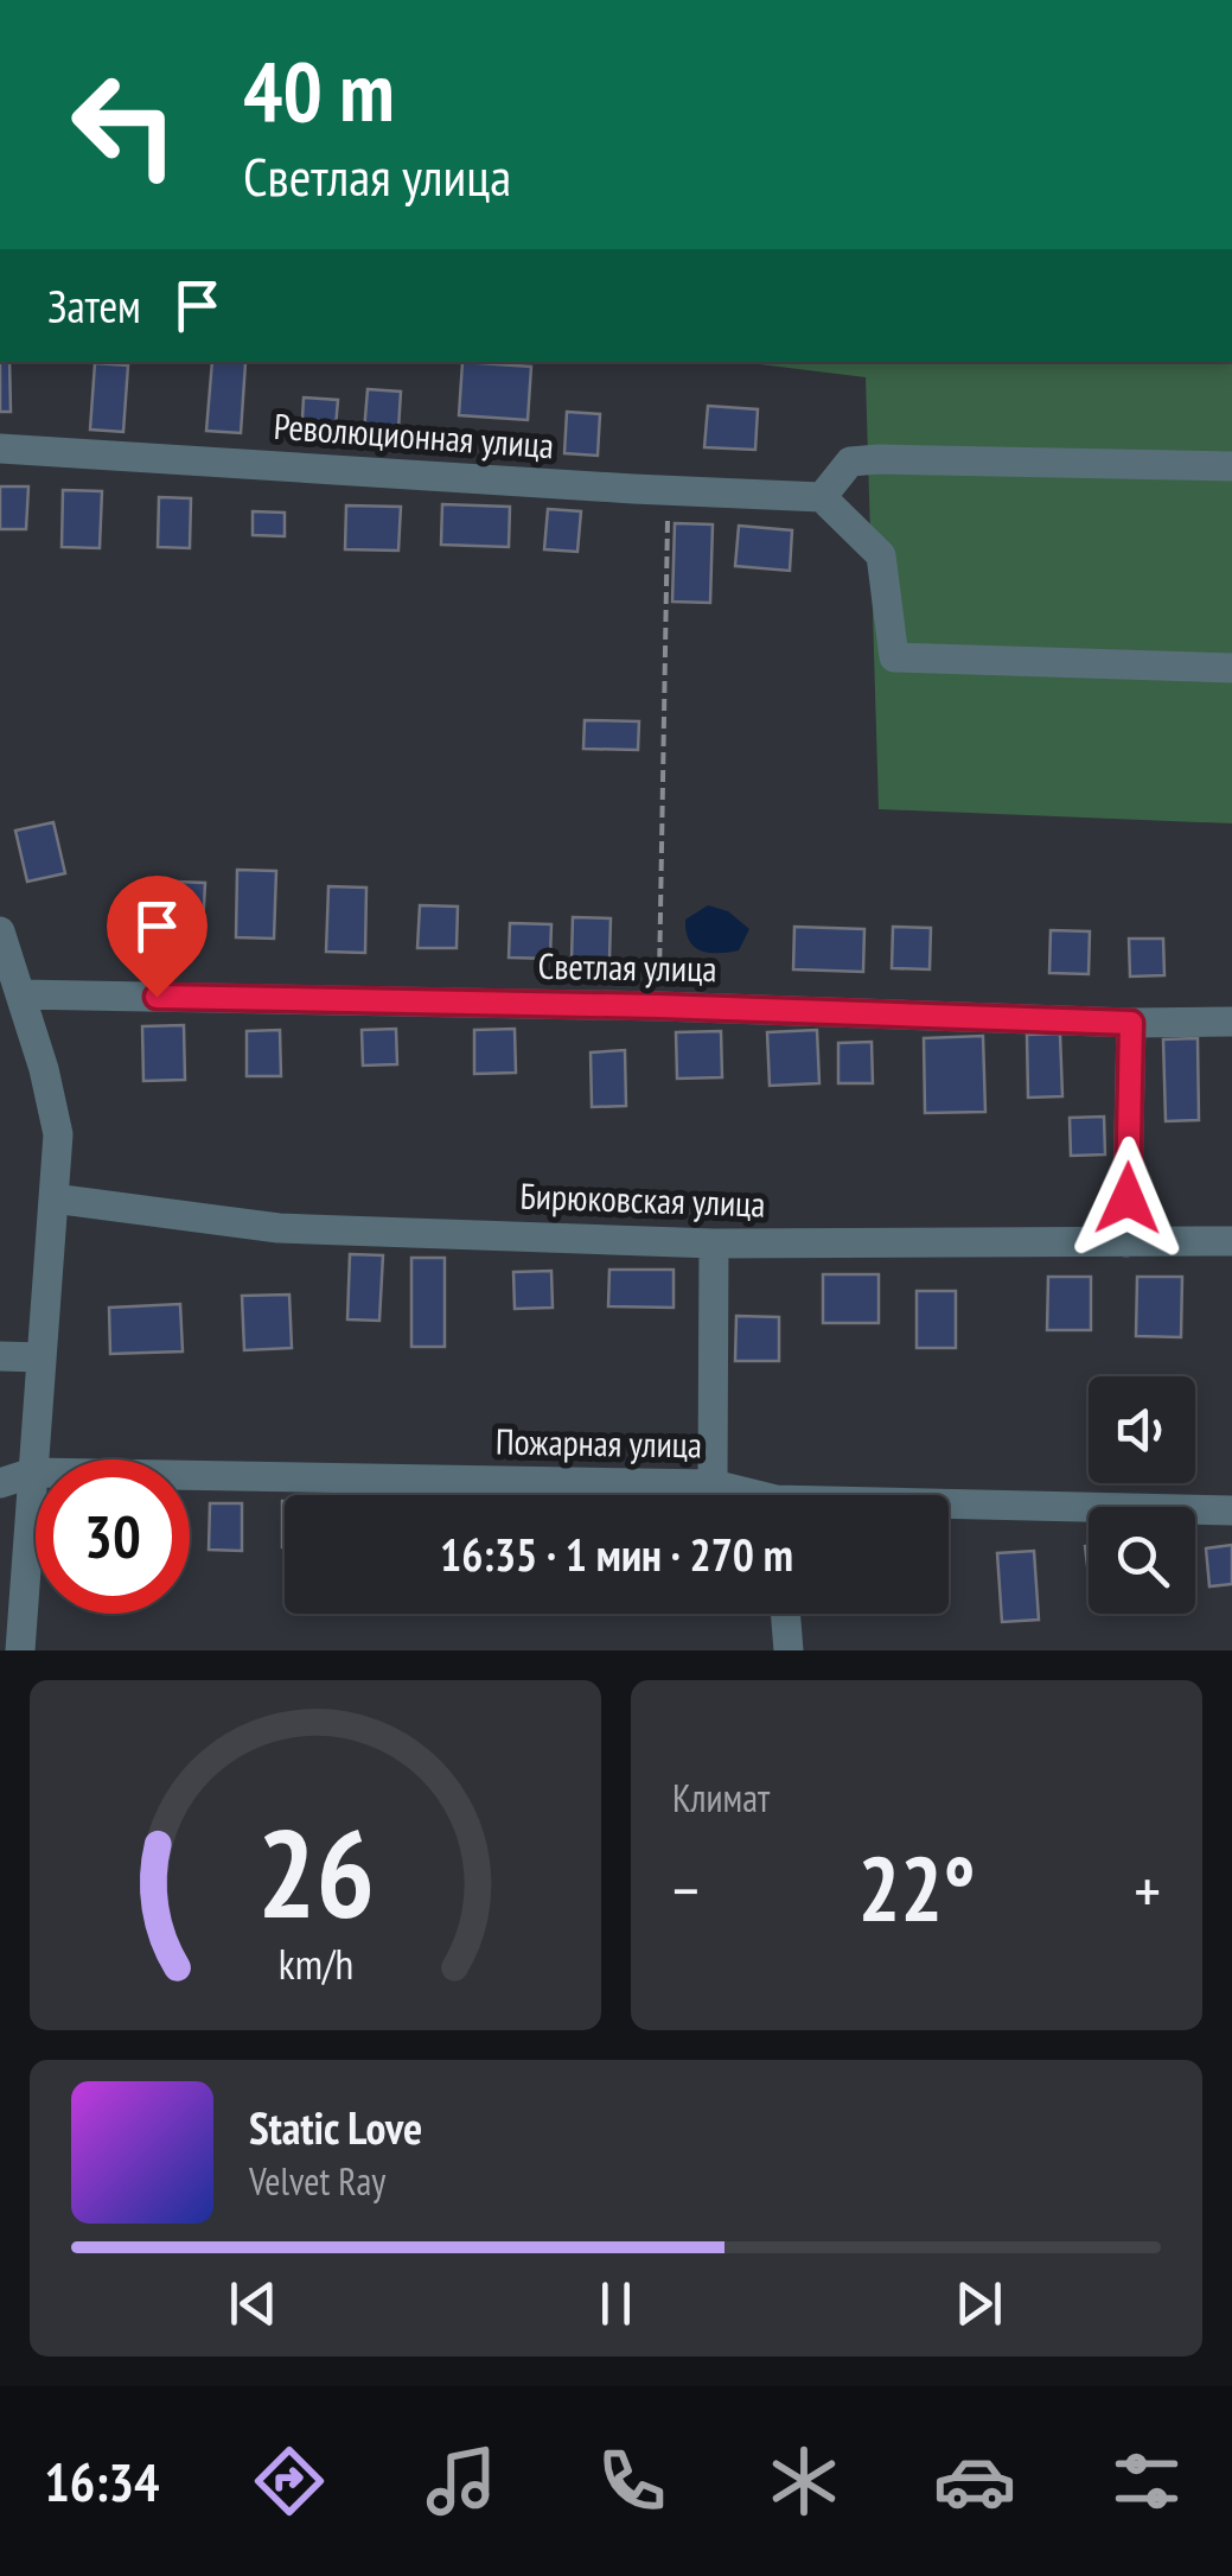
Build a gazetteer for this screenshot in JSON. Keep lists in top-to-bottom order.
{
  "streets": {
    "street": [
      "Революционная улица",
      "Светлая улица",
      "Бирюковская улица",
      "Пожарная улица"
    ]
  },
  "page": {
    "turn": ["40 m", "Светлая улица"],
    "then": "Затем",
    "limit": "30",
    "trip": "16:35 · 1 мин · 270 m",
    "tile": "Климат",
    "heat": ["−", "22°", "+"],
    "song": ["Static Love", "Velvet Ray"],
    "tabs": "16:34",
    "gauge": ["26", "km/h"]
  }
}
